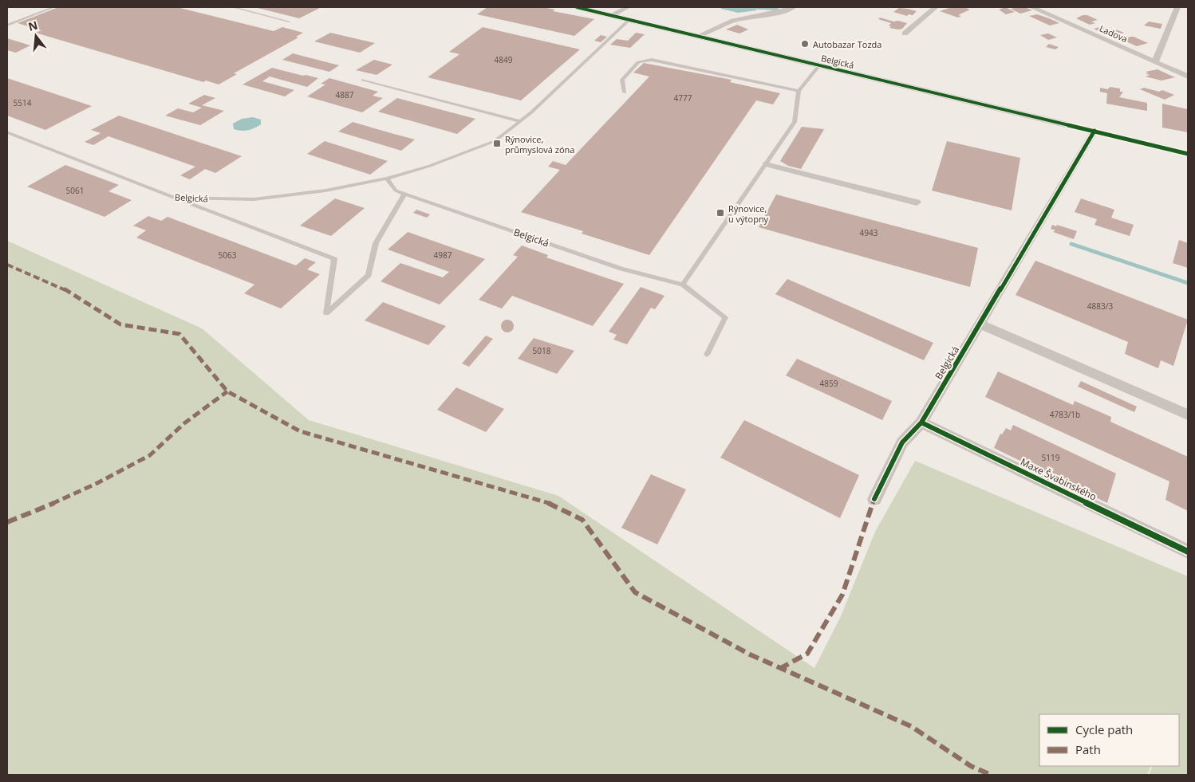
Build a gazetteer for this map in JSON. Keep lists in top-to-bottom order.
{
  "streets": {
    "street": ["Ladova", "Belgická", "Maxe Švabinského"]
  },
  "crossings": [
    ["Belgická", "Maxe Švabinského"]
  ],
  "places": {
    "other": ["Autobazar Tozda"],
    "transit": ["Rýnovice, průmyslová zóna", "Rýnovice, u výtopny"]
  },
  "house_numbers": [
    "4849",
    "4887",
    "4777",
    "5514",
    "5061",
    "4943",
    "5063",
    "4987",
    "4883/3",
    "5018",
    "4859",
    "4783/1b",
    "5119"
  ],
  "legend": ["Cycle path", "Path"],
  "north": "top"
}
